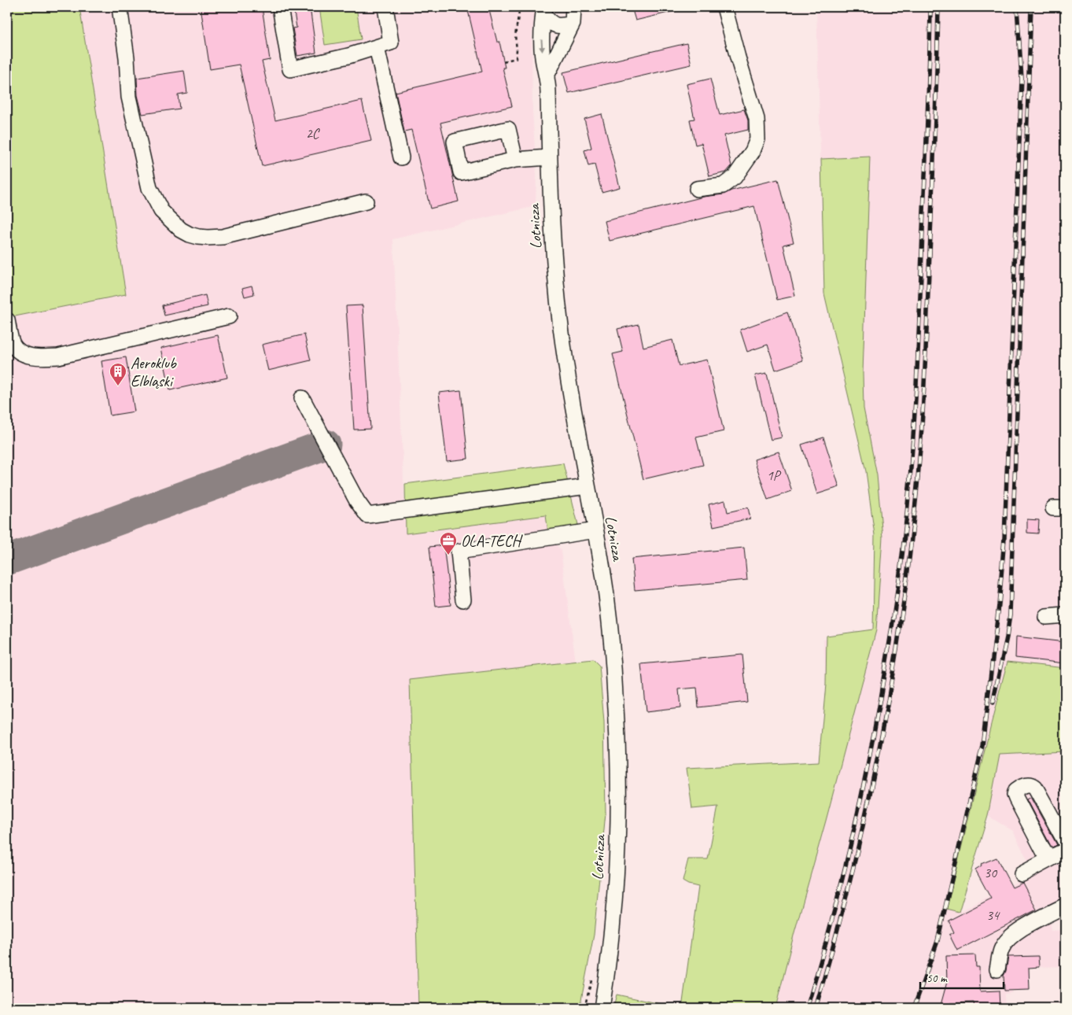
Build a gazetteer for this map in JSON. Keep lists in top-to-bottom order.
{
  "streets": {
    "street": ["Lotnicza"]
  },
  "places": {
    "building": ["Aeroklub Elbląski"],
    "office": ["OLA-TECH"]
  },
  "house_numbers": [
    "2C",
    "1P",
    "30",
    "34"
  ],
  "scale_bar": "50 m"
}
